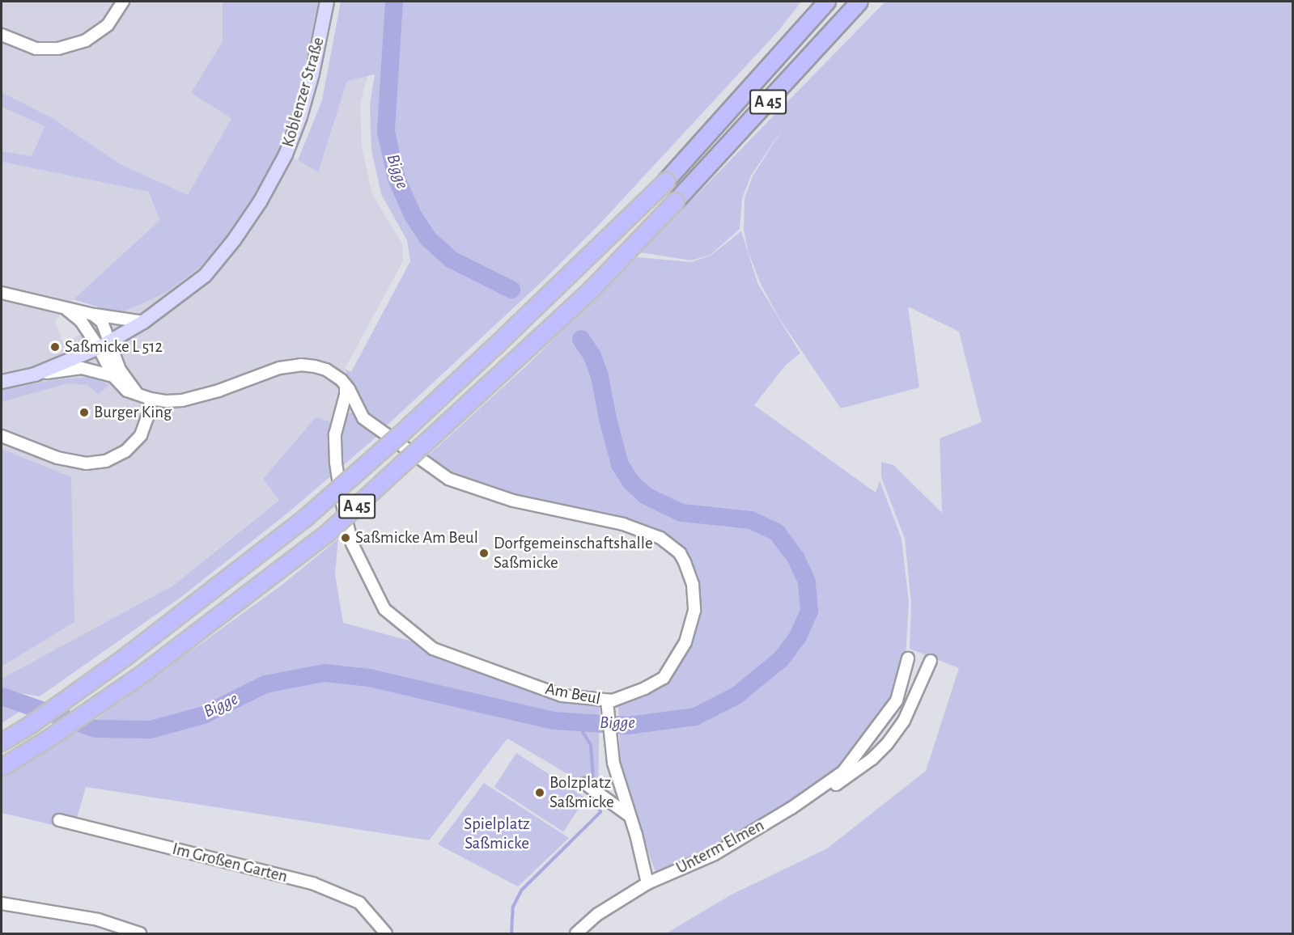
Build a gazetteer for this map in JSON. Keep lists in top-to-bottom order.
{
  "streets": {
    "highway": ["A 45"],
    "main road": ["Koblenzer Straße"],
    "street": ["Am Beul", "Unterm Elmen", "Im Großen Garten"]
  },
  "water": ["Bigge"],
  "parks": ["Spielplatz Saßmicke"],
  "places": [
    "Saßmicke L 512",
    "Burger King",
    "Saßmicke Am Beul",
    "Dorfgemeinschaftshalle Saßmicke",
    "Bolzplatz Saßmicke"
  ]
}
